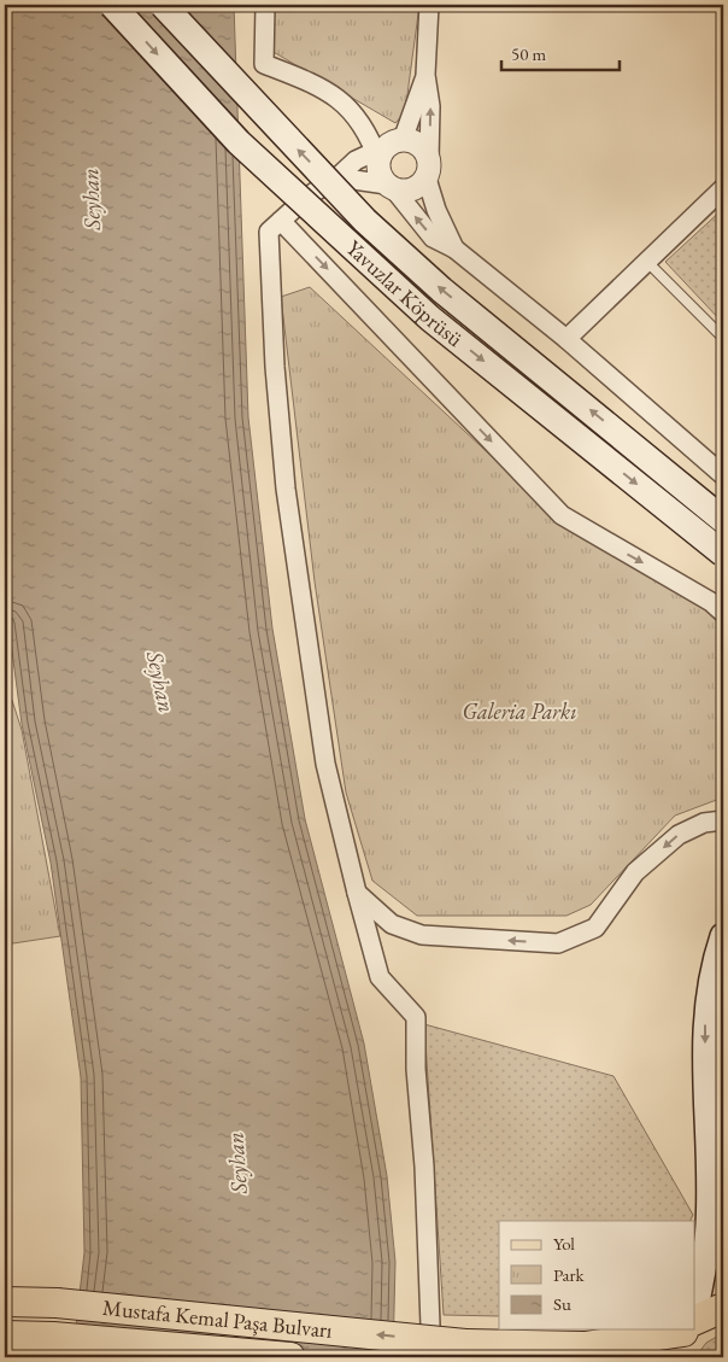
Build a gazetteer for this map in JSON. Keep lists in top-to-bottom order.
{
  "streets": {
    "main road": ["Yavuzlar Köprüsü", "Mustafa Kemal Paşa Bulvarı"]
  },
  "water": ["Seyhan"],
  "parks": ["Galeria Parkı"],
  "legend": ["Yol", "Park", "Su"],
  "scale_bar": "50 m"
}
